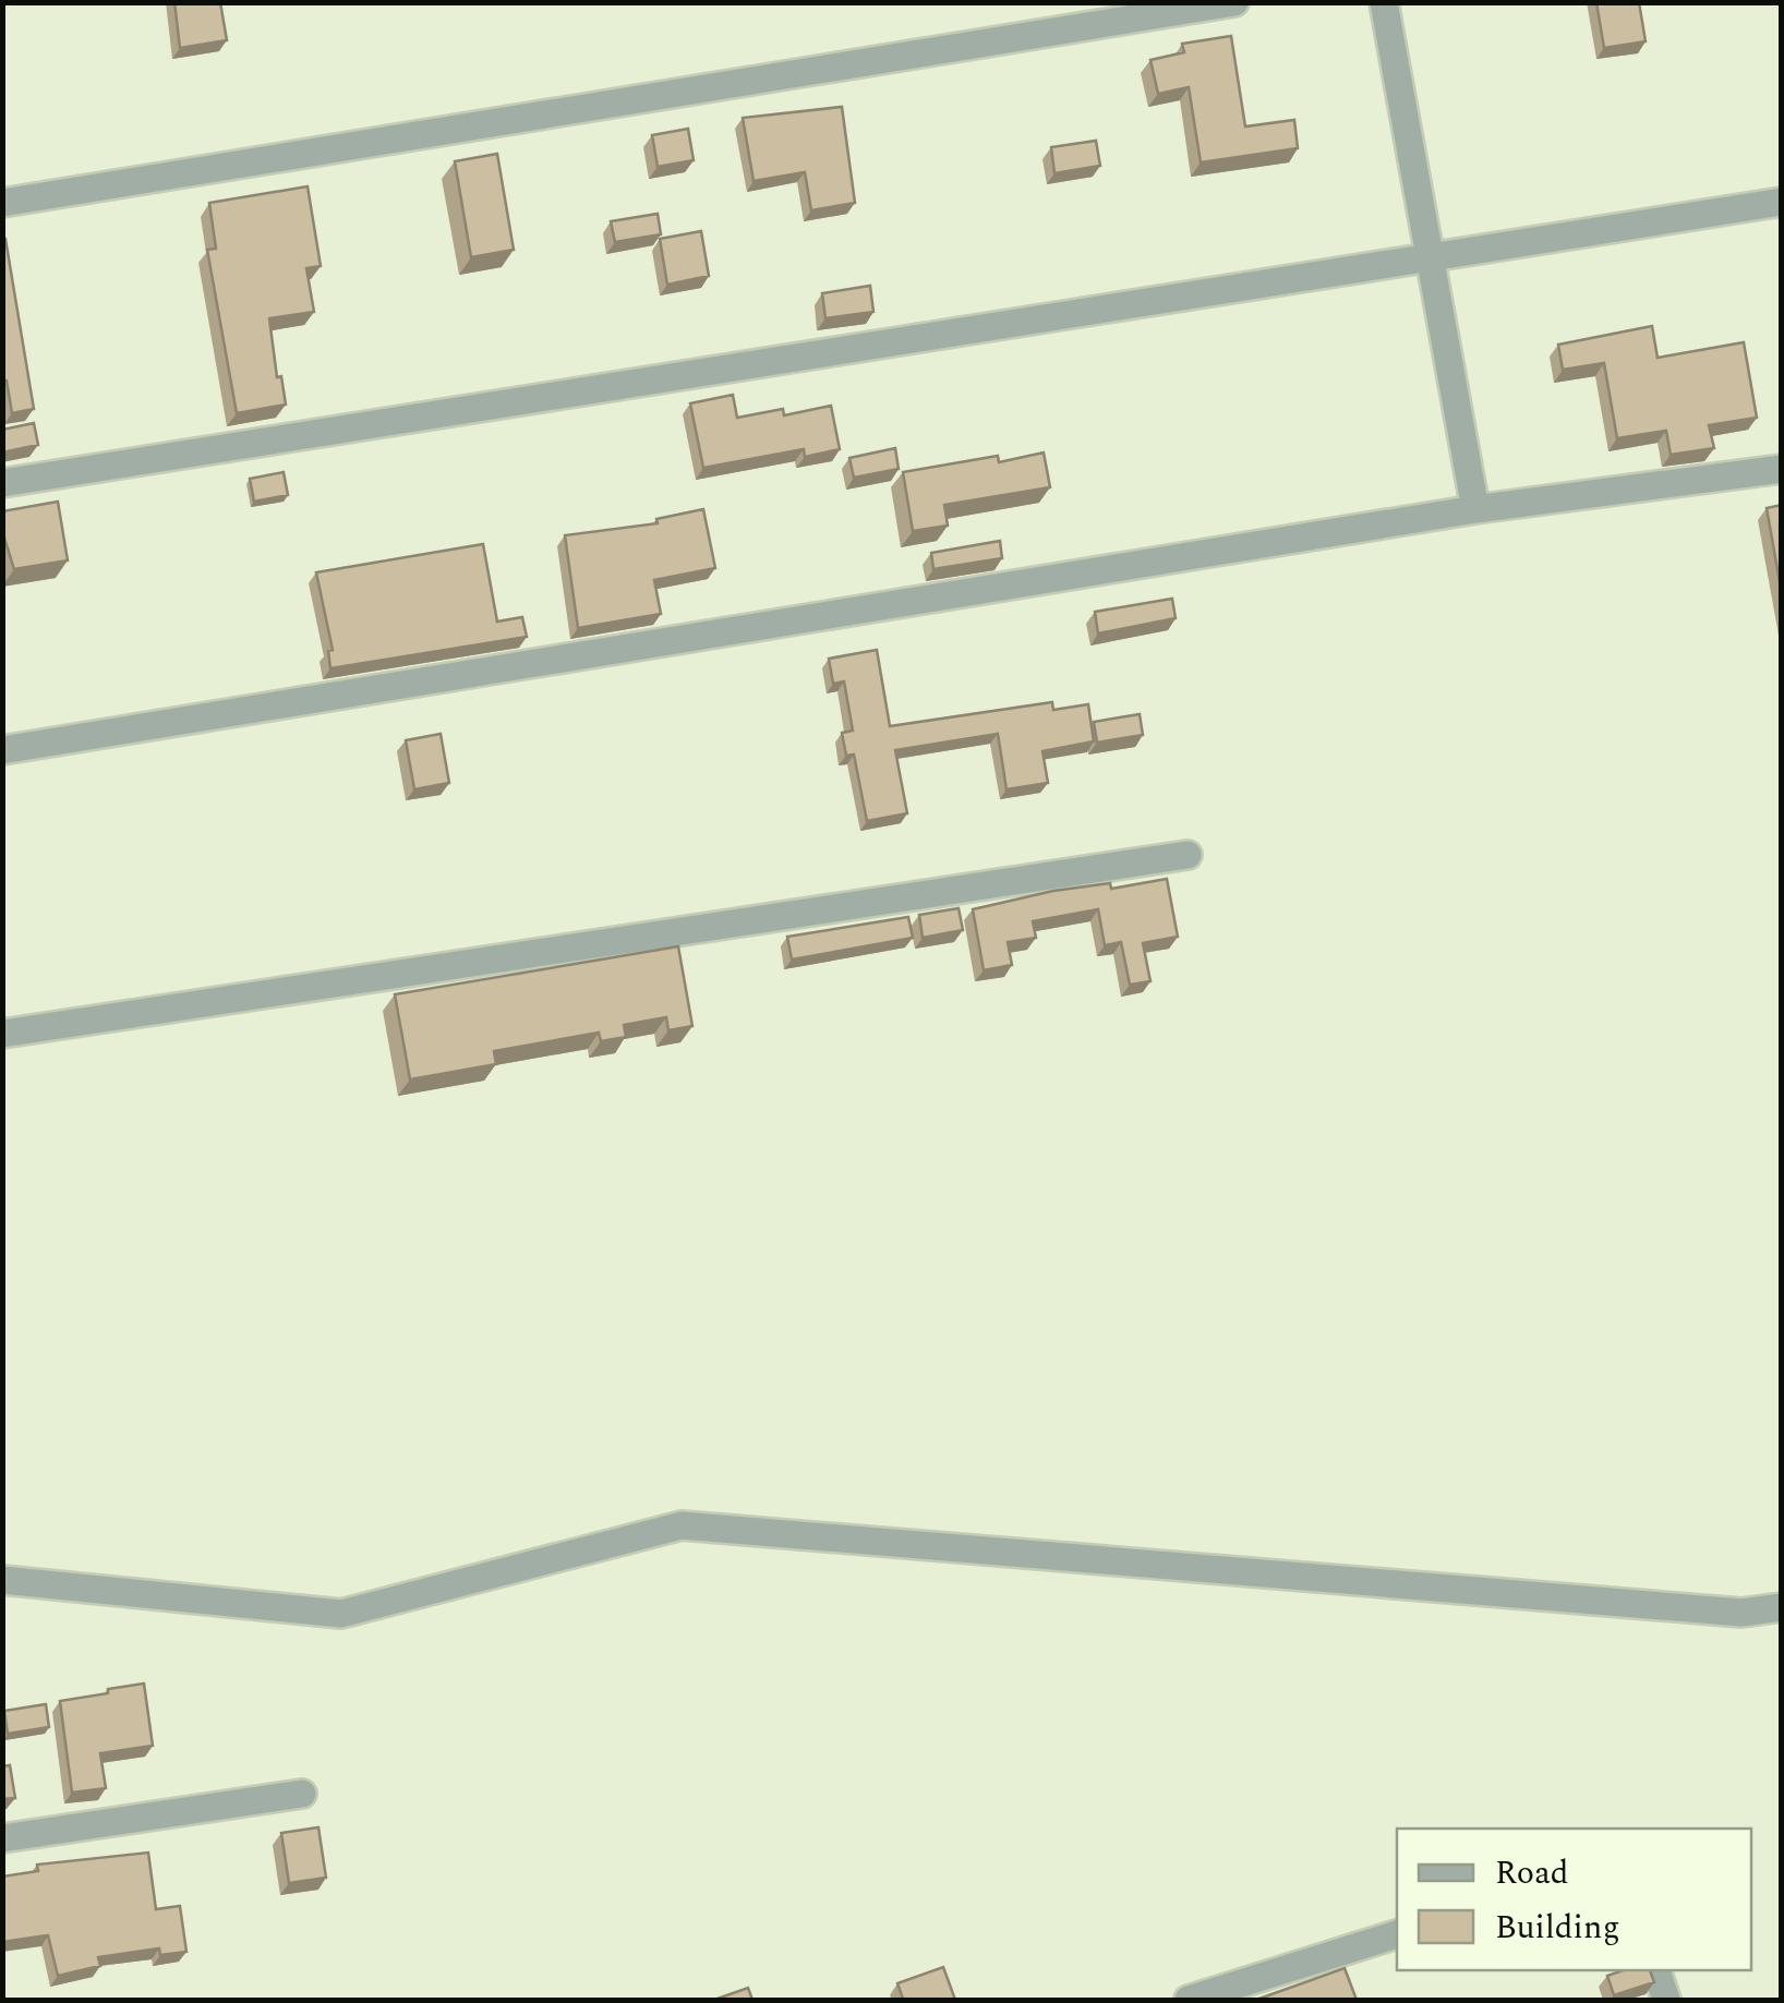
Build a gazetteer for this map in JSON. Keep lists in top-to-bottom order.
{
  "legend": ["Road", "Building"]
}
